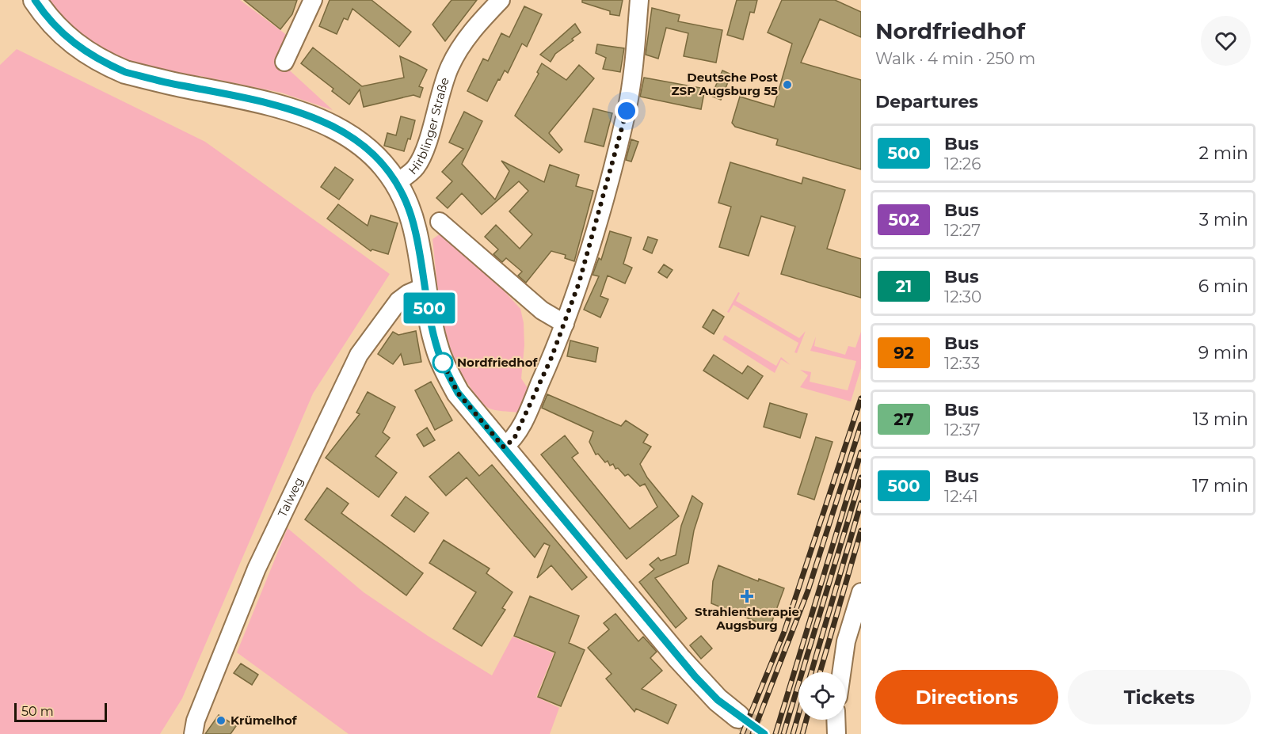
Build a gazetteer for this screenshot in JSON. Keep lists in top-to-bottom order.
{
  "streets": {
    "main road": ["Hirblinger Straße"],
    "street": ["Talweg"]
  },
  "crossings": [
    ["Hirblinger Straße", "Talweg"]
  ],
  "places": {
    "other": ["Deutsche Post ZSP Augsburg 55", "Nordfriedhof", "Krümelhof"],
    "health": ["Strahlentherapie Augsburg"]
  },
  "lines": ["bus line 500"],
  "scale_bar": "50 m",
  "page": {
    "on_map": "500",
    "heading": [
      ["Nordfriedhof", "Walk · 4 min · 250 m"],
      "Departures"
    ],
    "list": [
      {
        "mark": "500",
        "name": "Bus",
        "note": "12:26",
        "value": "2 min"
      },
      {
        "mark": "502",
        "name": "Bus",
        "note": "12:27",
        "value": "3 min"
      },
      {
        "mark": "21",
        "name": "Bus",
        "note": "12:30",
        "value": "6 min"
      },
      {
        "mark": "92",
        "name": "Bus",
        "note": "12:33",
        "value": "9 min"
      },
      {
        "mark": "27",
        "name": "Bus",
        "note": "12:37",
        "value": "13 min"
      },
      {
        "mark": "500",
        "name": "Bus",
        "note": "12:41",
        "value": "17 min"
      }
    ],
    "buttons": ["Directions", "Tickets"],
    "scale": "50 m"
  }
}
